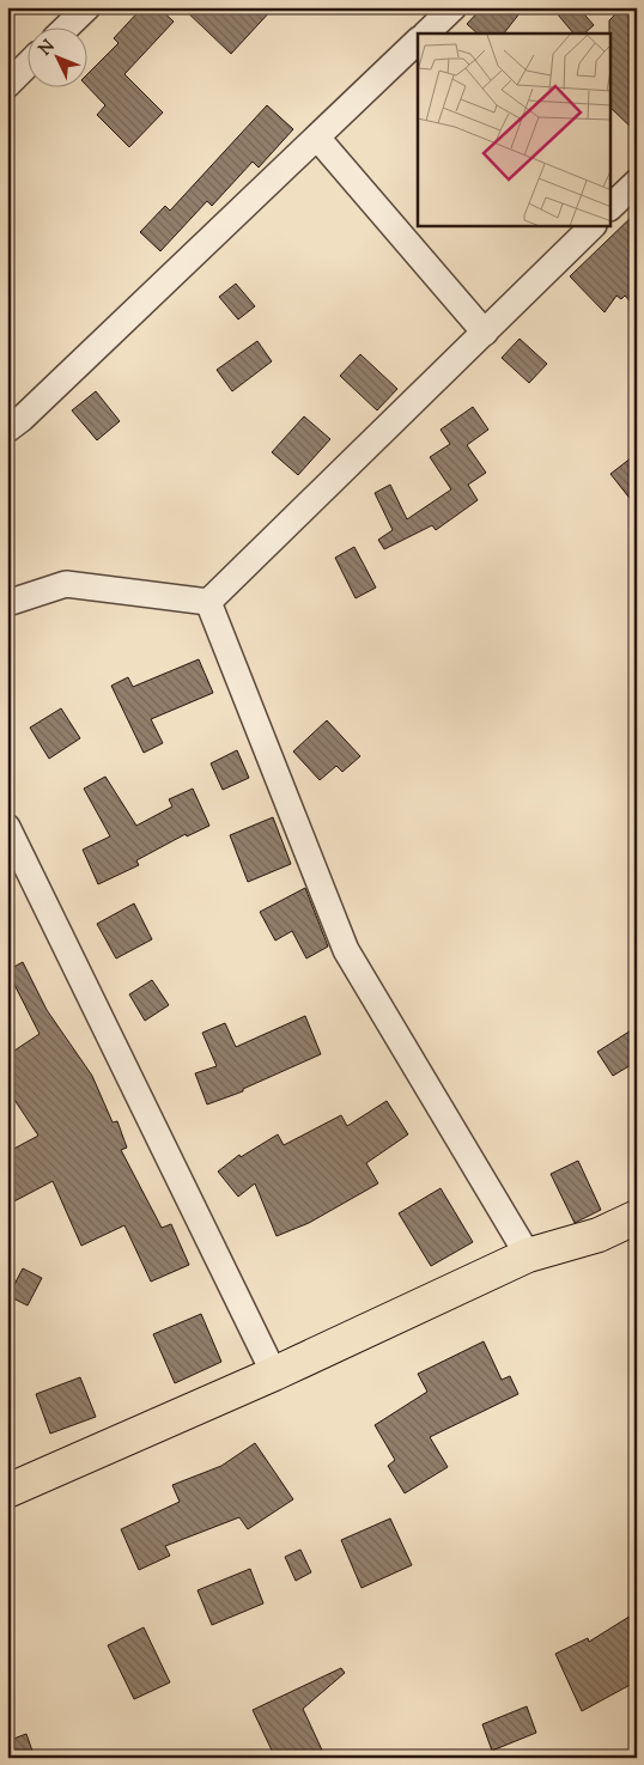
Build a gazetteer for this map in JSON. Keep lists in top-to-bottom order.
{
  "north": "top left"
}
